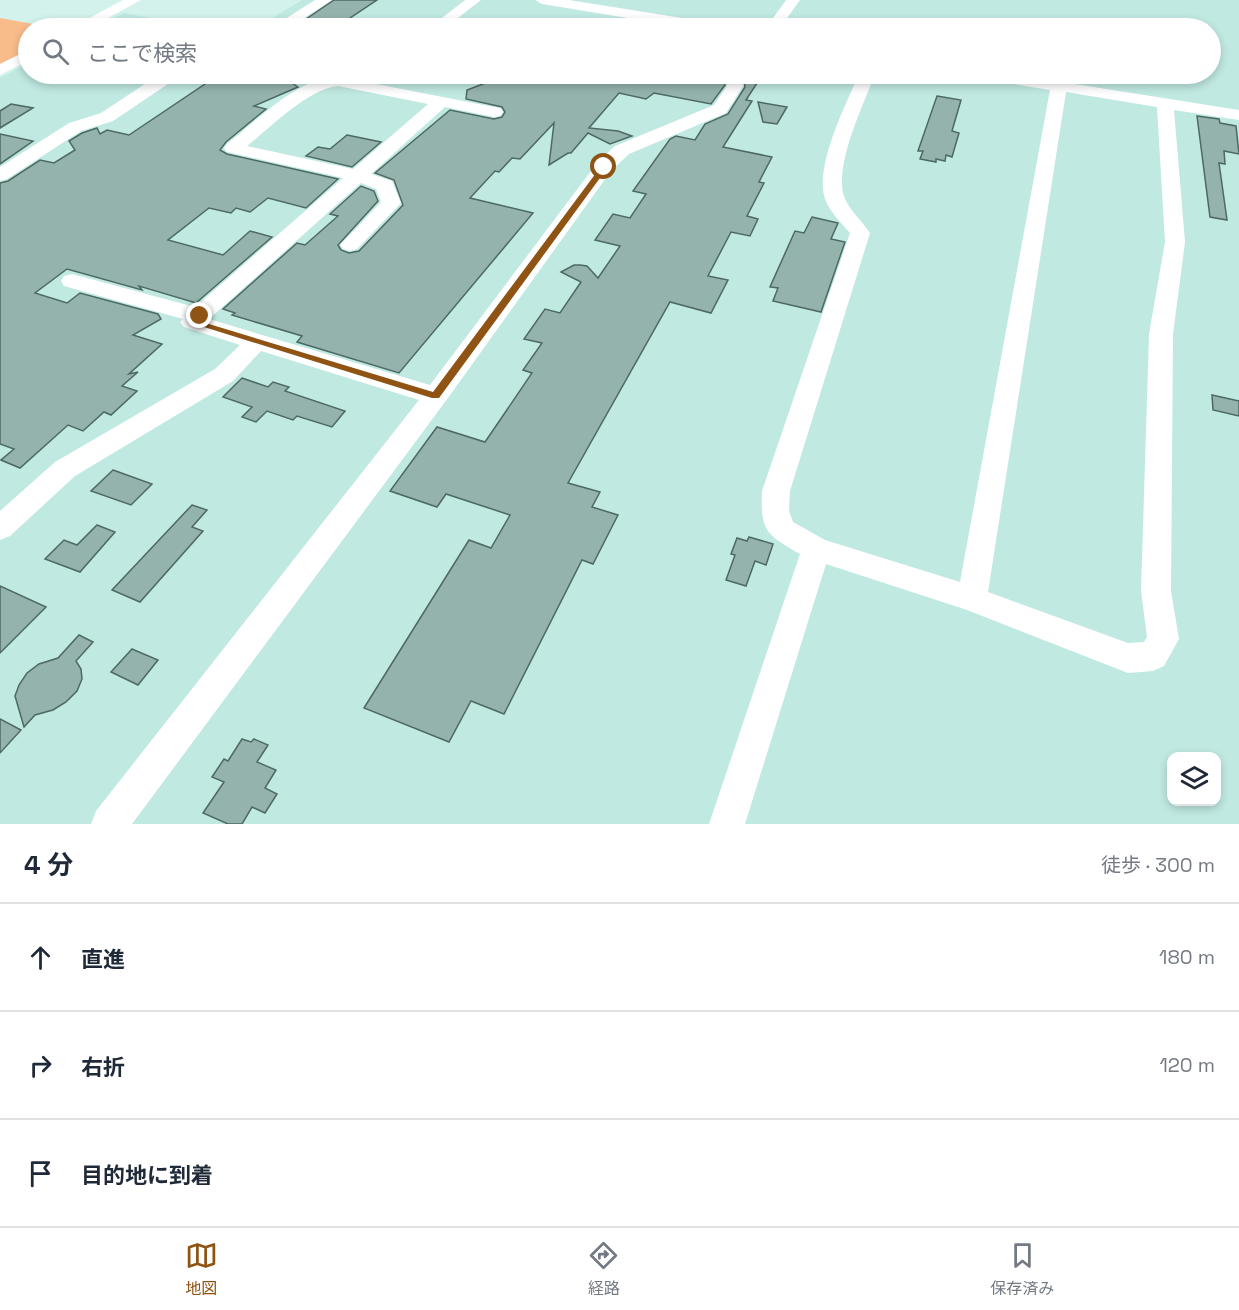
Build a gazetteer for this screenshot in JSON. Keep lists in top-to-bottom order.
{
  "page": {
    "search": "ここで検索",
    "heading": ["4 分", "徒歩 · 300 m"],
    "list": [
      ["直進", "180 m"],
      ["右折", "120 m"],
      "目的地に到着"
    ],
    "nav": ["地図", "経路", "保存済み"]
  }
}
